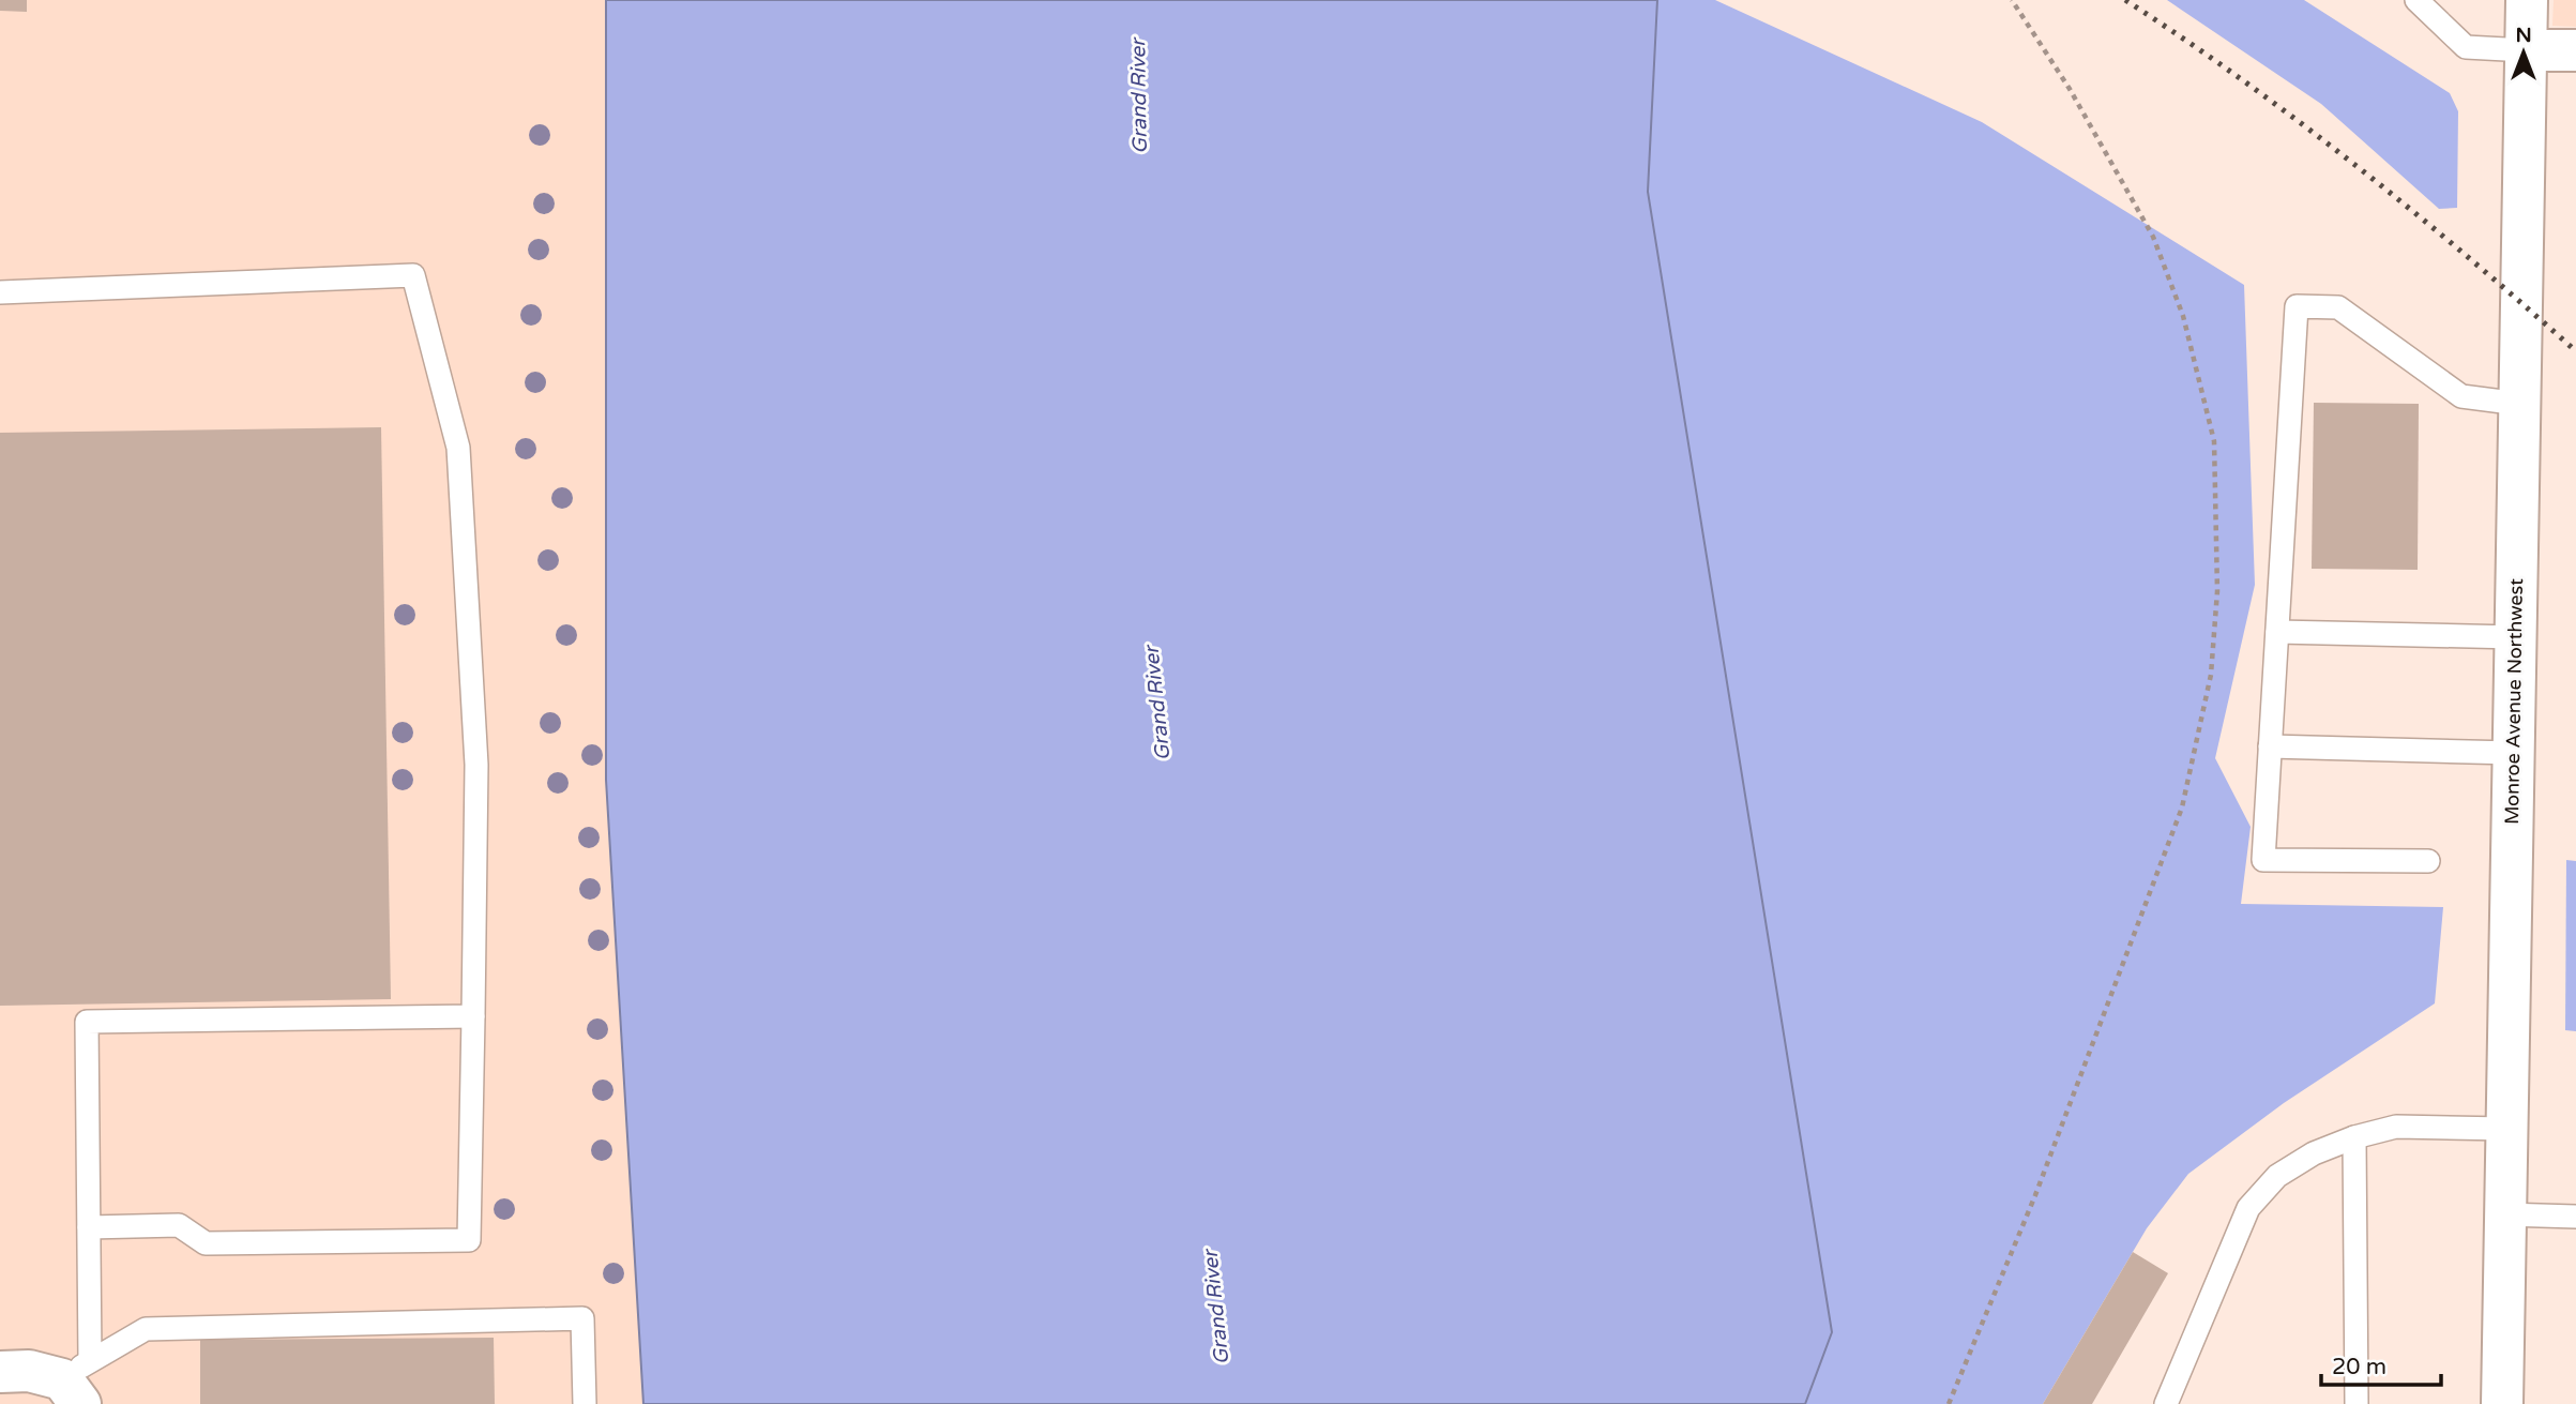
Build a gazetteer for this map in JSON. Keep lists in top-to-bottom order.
{
  "streets": {
    "main road": ["Monroe Avenue Northwest"]
  },
  "water": ["Grand River"],
  "scale_bar": "20 m",
  "north": "top"
}
